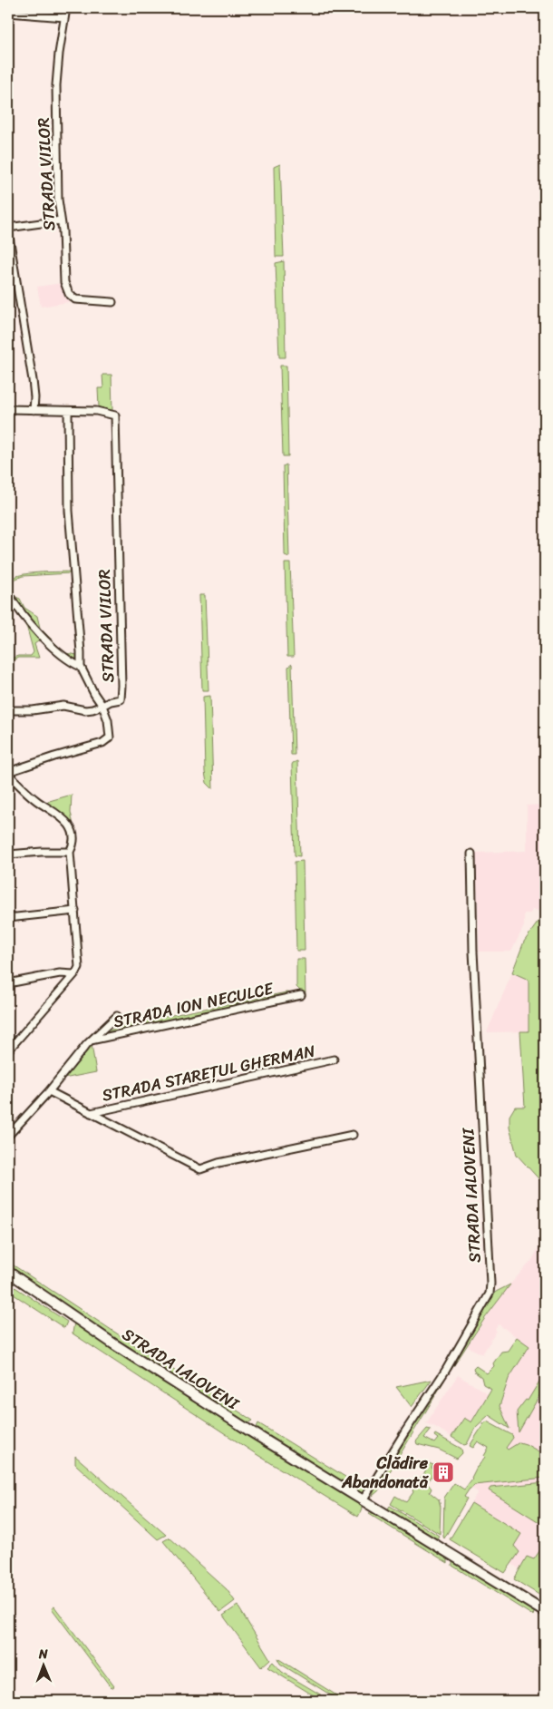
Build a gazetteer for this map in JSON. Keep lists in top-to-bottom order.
{
  "streets": {
    "street": [
      "STRADA VIILOR",
      "STRADA ION NECULCE",
      "STRADA STAREȚUL GHERMAN",
      "STRADA IALOVENI"
    ]
  },
  "places": {
    "building": ["Clădire Abandonată"]
  },
  "north": "top"
}
